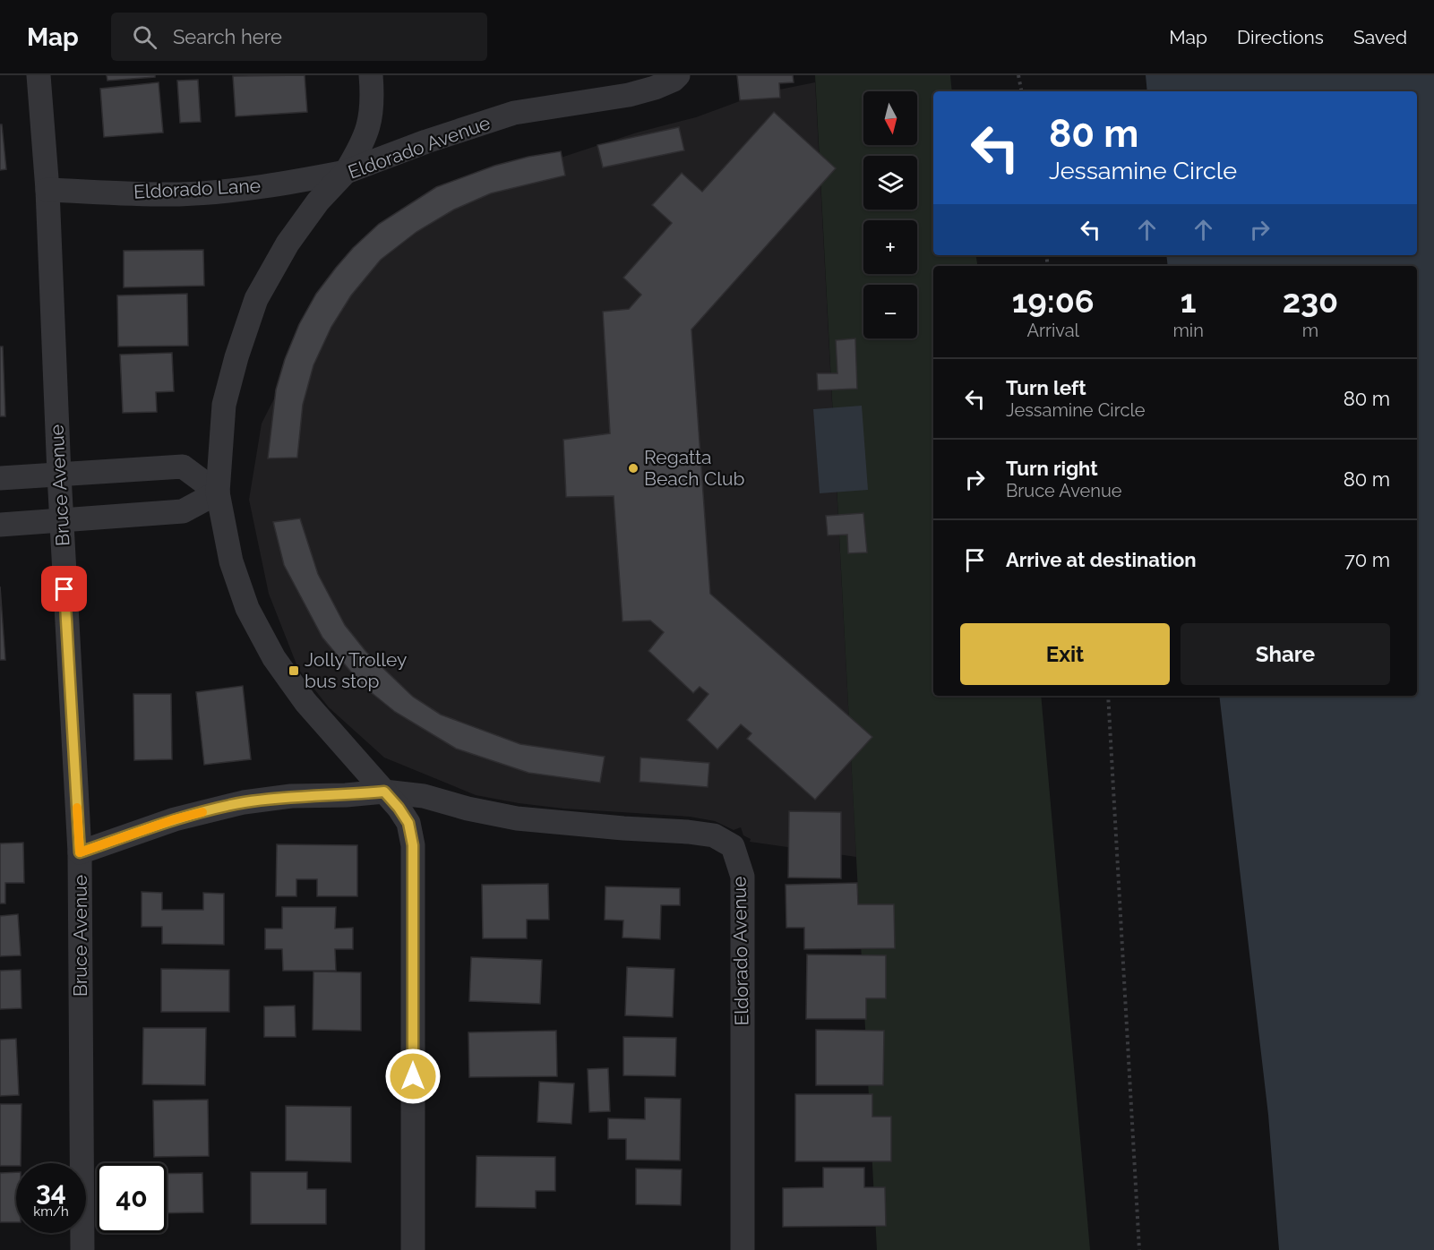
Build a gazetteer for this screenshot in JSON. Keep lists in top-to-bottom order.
{
  "streets": {
    "street": ["Eldorado Avenue", "Eldorado Lane", "Bruce Avenue"]
  },
  "crossings": [
    ["Eldorado Avenue", "Eldorado Lane"],
    ["Eldorado Lane", "Bruce Avenue"]
  ],
  "places": {
    "other": ["Regatta Beach Club"],
    "transit": ["Jolly Trolley bus stop"]
  },
  "north": "bottom",
  "page": {
    "header": "Map",
    "search": "Search here",
    "nav": ["Map", "Directions", "Saved"],
    "map_buttons": ["+", "−"],
    "turn": ["80 m", "Jessamine Circle"],
    "eta": [
      "19:06",
      "Arrival",
      "1",
      "min",
      "230",
      "m"
    ],
    "list": [
      {
        "name": "Turn left",
        "note": "Jessamine Circle",
        "value": "80 m"
      },
      {
        "name": "Turn right",
        "note": "Bruce Avenue",
        "value": "80 m"
      },
      {
        "name": "Arrive at destination",
        "value": "70 m"
      }
    ],
    "buttons": ["Exit", "Share"],
    "speed": "34 km/h",
    "limit": "40"
  }
}
